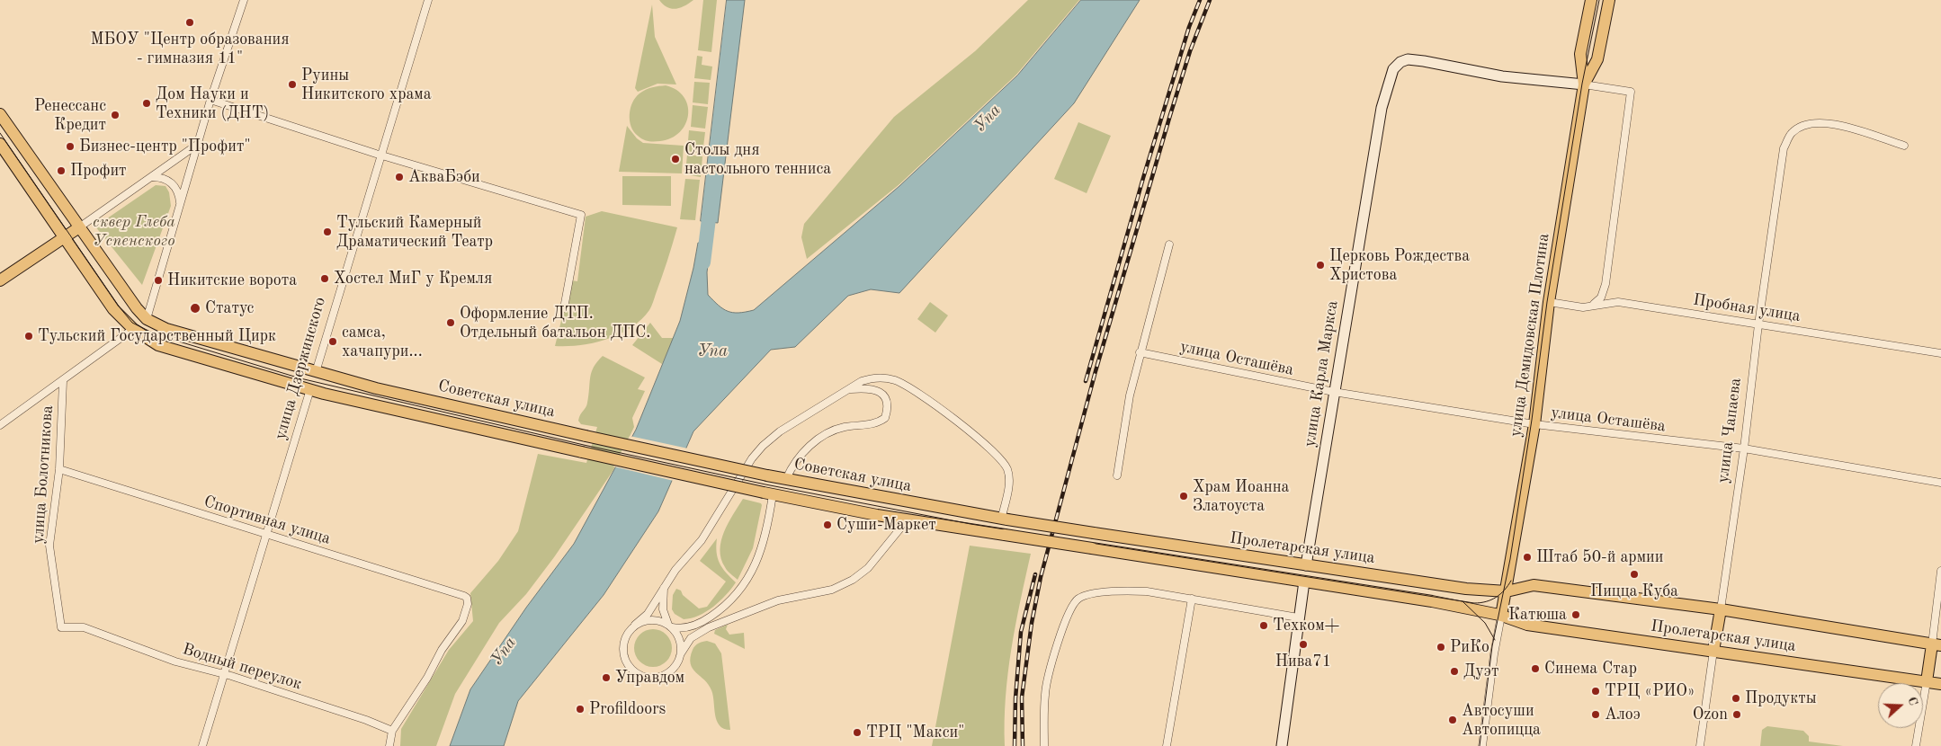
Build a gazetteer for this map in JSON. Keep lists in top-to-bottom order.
{
  "streets": {
    "main road": [
      "улица Демидовская Плотина",
      "улица Дзержинского",
      "улица Карла Маркса",
      "Советская улица",
      "улица Чапаева",
      "Пролетарская улица"
    ],
    "street": [
      "Пробная улица",
      "улица Осташёва",
      "улица Болотникова",
      "Спортивная улица",
      "Водный переулок"
    ]
  },
  "crossings": [
    ["Пробная улица", "улица Демидовская Плотина"],
    ["Пробная улица", "улица Чапаева"],
    ["улица Демидовская Плотина", "улица Осташёва"],
    ["улица Демидовская Плотина", "улица Карла Маркса"],
    ["улица Демидовская Плотина", "Пролетарская улица"],
    ["улица Осташёва", "улица Карла Маркса"],
    ["улица Осташёва", "улица Чапаева"],
    ["улица Дзержинского", "Советская улица"],
    ["улица Дзержинского", "Спортивная улица"],
    ["улица Дзержинского", "Водный переулок"],
    ["улица Карла Маркса", "Пролетарская улица"],
    ["Советская улица", "Пролетарская улица"],
    ["улица Чапаева", "Пролетарская улица"],
    ["улица Болотникова", "Спортивная улица"],
    ["улица Болотникова", "Водный переулок"],
    ["Спортивная улица", "Водный переулок"]
  ],
  "water": ["Упа"],
  "parks": ["сквер Глеба Успенского"],
  "places": [
    "МБОУ \"Центр образования - гимназия 11\"",
    "Руины Никитского храма",
    "Дом Науки и Техники (ДНТ)",
    "Ренессанс Кредит",
    "Бизнес-центр \"Профит\"",
    "Cтолы дня настольного тенниса",
    "Профит",
    "АкваБэби",
    "Тульский Камерный Драматический Театр",
    "Церковь Рождества Христова",
    "Хостел МиГ у Кремля",
    "Никитские ворота",
    "Статус",
    "Оформление ДТП. Отдельный батальон ДПС.",
    "Тульский Государственный Цирк",
    "самса, хачапури...",
    "Храм Иоанна Златоуста",
    "Суши-Маркет",
    "Штаб 50-й армии",
    "Пицца Куба",
    "Катюша",
    "Техком+",
    "Нива71",
    "РиКо",
    "Синема Стар",
    "Дуэт",
    "Управдом",
    "ТРЦ «РИО»",
    "Продукты",
    "Profildoors",
    "Алоэ",
    "Ozon",
    "Автосуши Автопицца",
    "ТРЦ \"Макси\""
  ],
  "north": "right"
}
